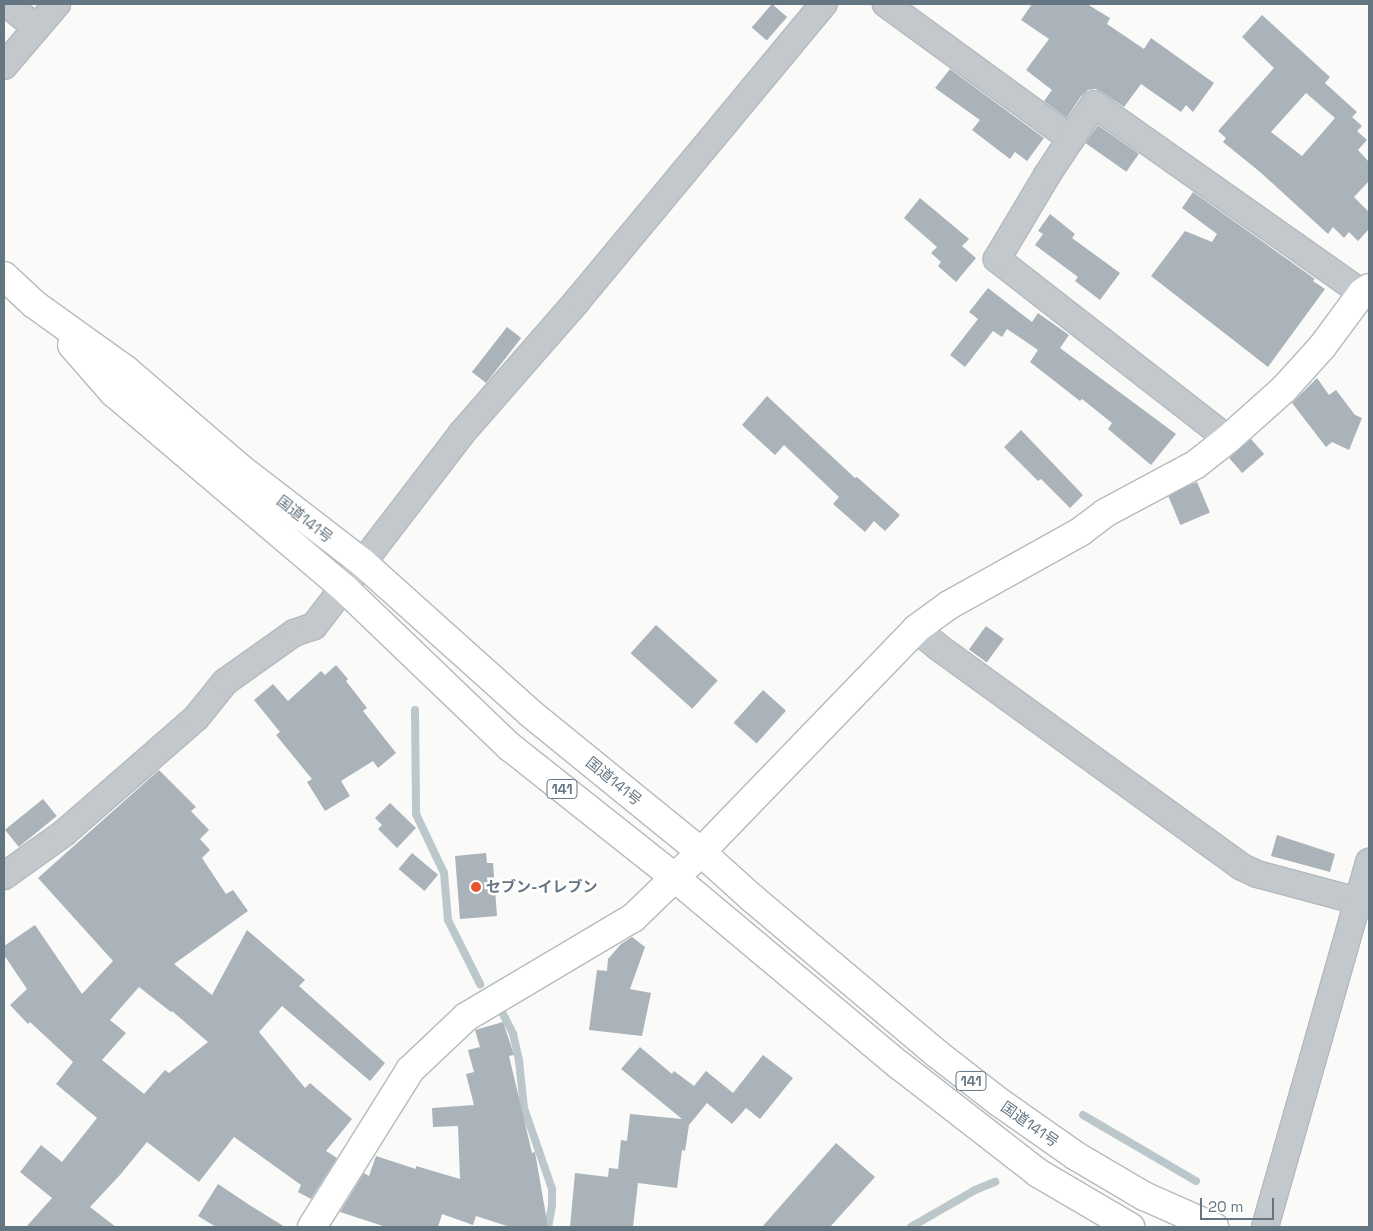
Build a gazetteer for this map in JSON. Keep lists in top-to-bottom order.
{
  "streets": {
    "main road": ["国道141号", "141"]
  },
  "places": ["セブン-イレブン"],
  "scale_bar": "20 m"
}
